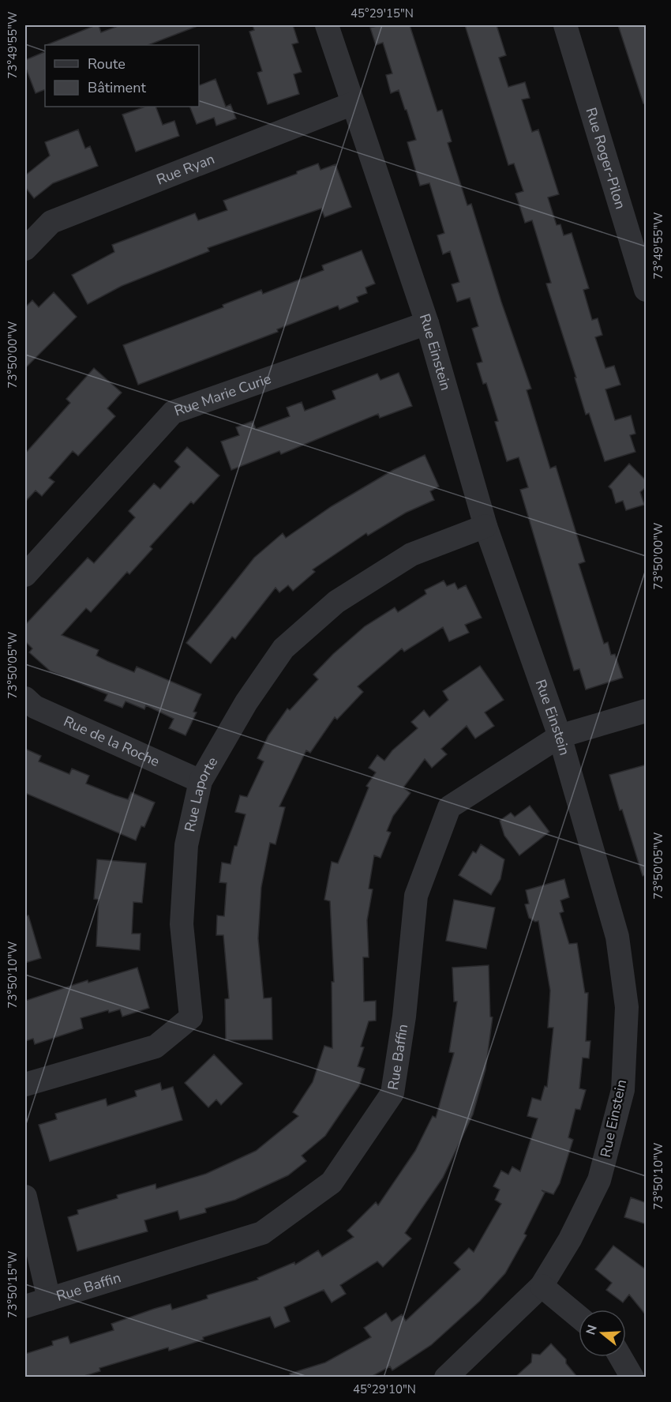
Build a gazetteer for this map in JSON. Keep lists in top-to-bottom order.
{
  "streets": {
    "street": [
      "Rue Roger-Pilon",
      "Rue Ryan",
      "Rue Einstein",
      "Rue Marie Curie",
      "Rue de la Roche",
      "Rue Laporte",
      "Rue Baffin"
    ]
  },
  "crossings": [
    ["Rue Ryan", "Rue Einstein"],
    ["Rue Einstein", "Rue Marie Curie"],
    ["Rue Einstein", "Rue Laporte"],
    ["Rue Einstein", "Rue Baffin"],
    ["Rue de la Roche", "Rue Laporte"]
  ],
  "legend": ["Route", "Bâtiment"],
  "north": "left",
  "coordinates": [
    "45°29'15\"N",
    "73°49'55\"W",
    "73°50'00\"W",
    "73°50'05\"W",
    "73°50'10\"W",
    "73°50'15\"W",
    "45°29'10\"N"
  ]
}
